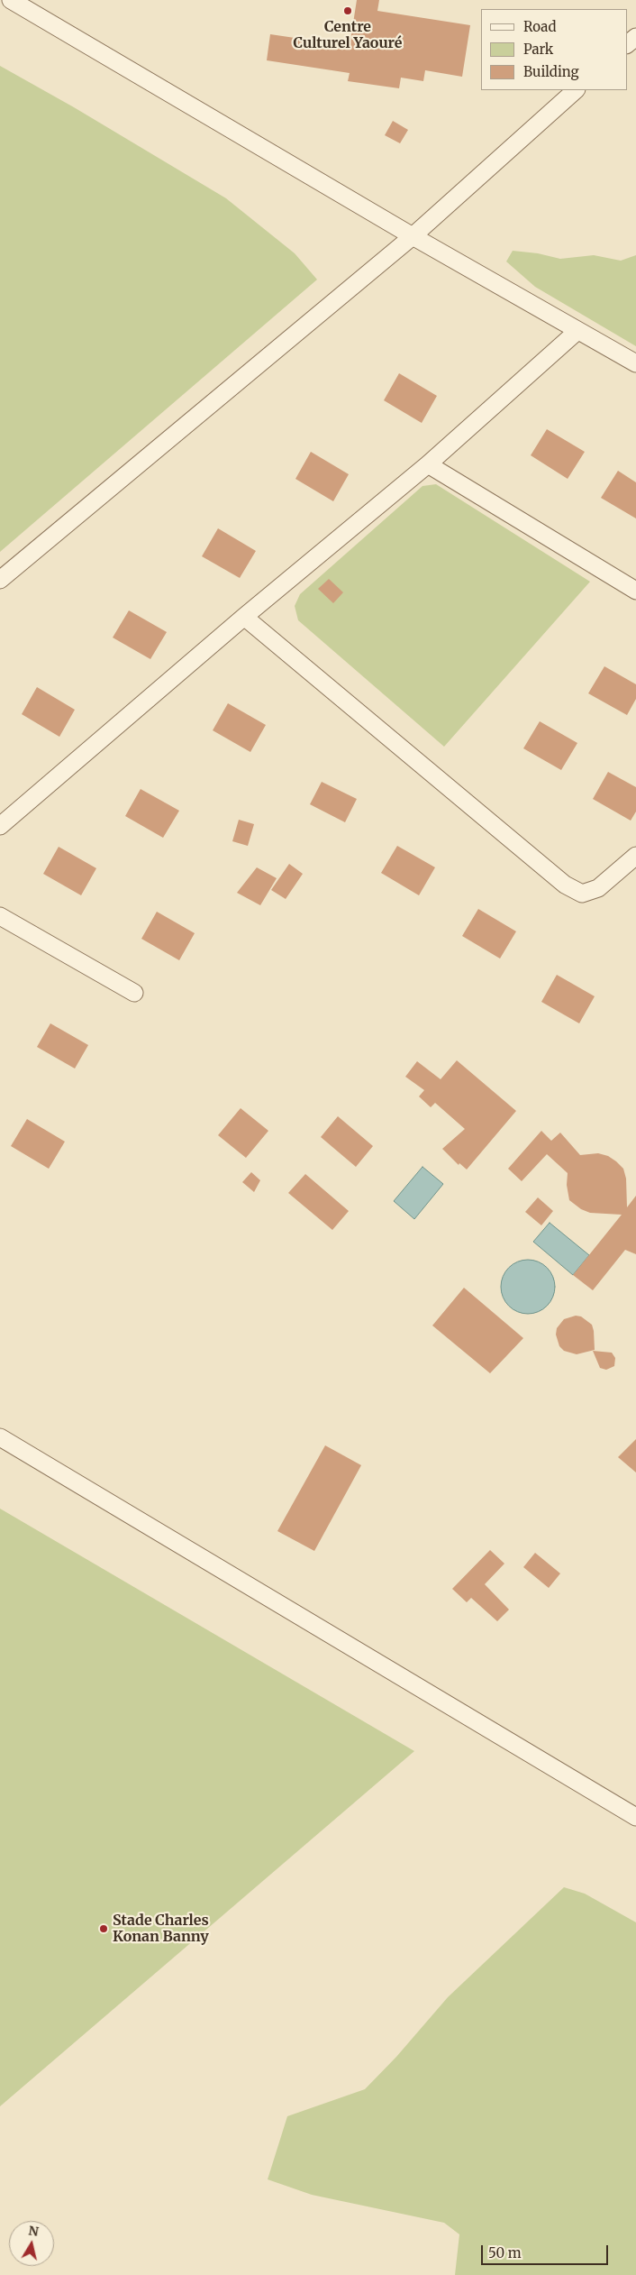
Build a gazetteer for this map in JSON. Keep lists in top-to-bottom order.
{
  "places": ["Centre Culturel Yaouré", "Stade Charles Konan Banny"],
  "legend": ["Road", "Park", "Building"],
  "scale_bar": "50 m",
  "north": "top"
}
